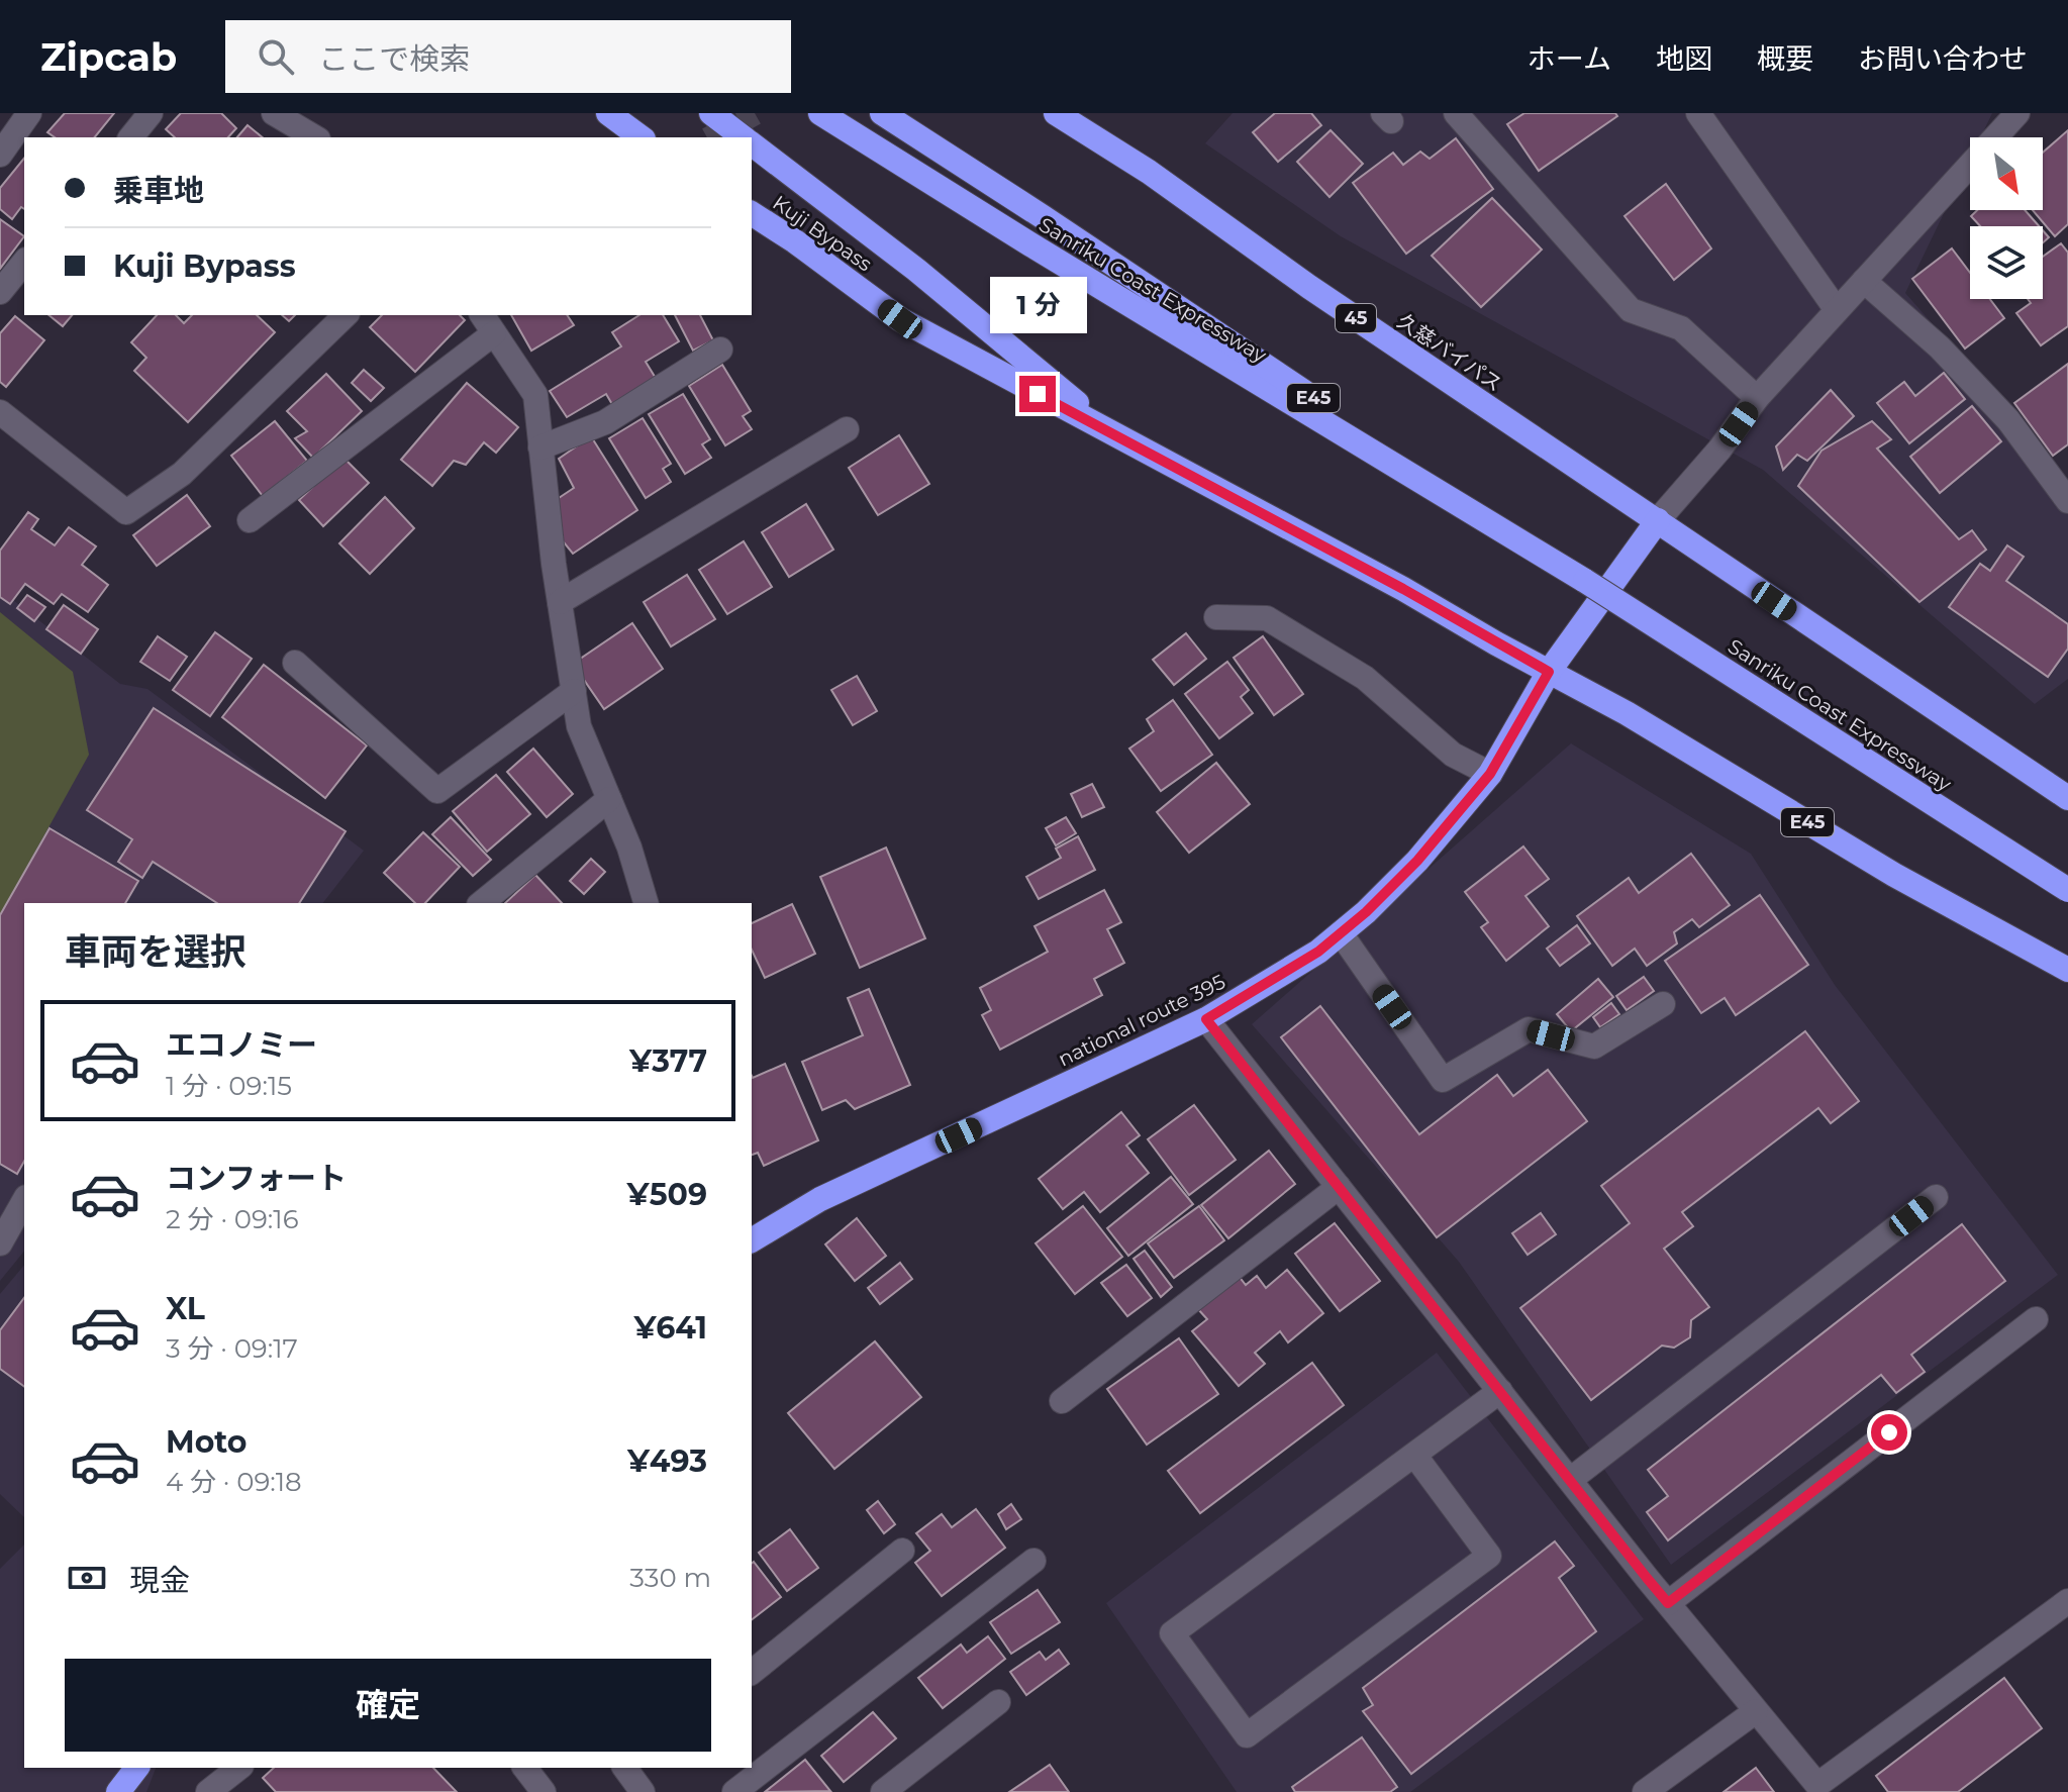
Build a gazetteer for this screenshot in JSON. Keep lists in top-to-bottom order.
{
  "streets": {
    "highway": [
      "Kuji Bypass",
      "Sanriku Coast Expressway",
      "45",
      "久慈バイパス",
      "E45",
      "national route 395"
    ]
  },
  "crossings": [
    ["久慈バイパス", "national route 395"],
    ["E45", "national route 395"]
  ],
  "north": "bottom right",
  "page": {
    "header": "Zipcab",
    "search": "ここで検索",
    "nav": [
      "ホーム",
      "地図",
      "概要",
      "お問い合わせ"
    ],
    "banner": ["乗車地", "Kuji Bypass"],
    "bubble": "1 分",
    "heading": "車両を選択",
    "list": [
      {
        "name": "エコノミー",
        "note": "1 分 · 09:15",
        "value": "¥377"
      },
      {
        "name": "コンフォート",
        "note": "2 分 · 09:16",
        "value": "¥509"
      },
      {
        "name": "XL",
        "note": "3 分 · 09:17",
        "value": "¥641"
      },
      {
        "name": "Moto",
        "note": "4 分 · 09:18",
        "value": "¥493"
      }
    ],
    "pay": ["現金", "330 m"],
    "buttons": "確定"
  }
}
